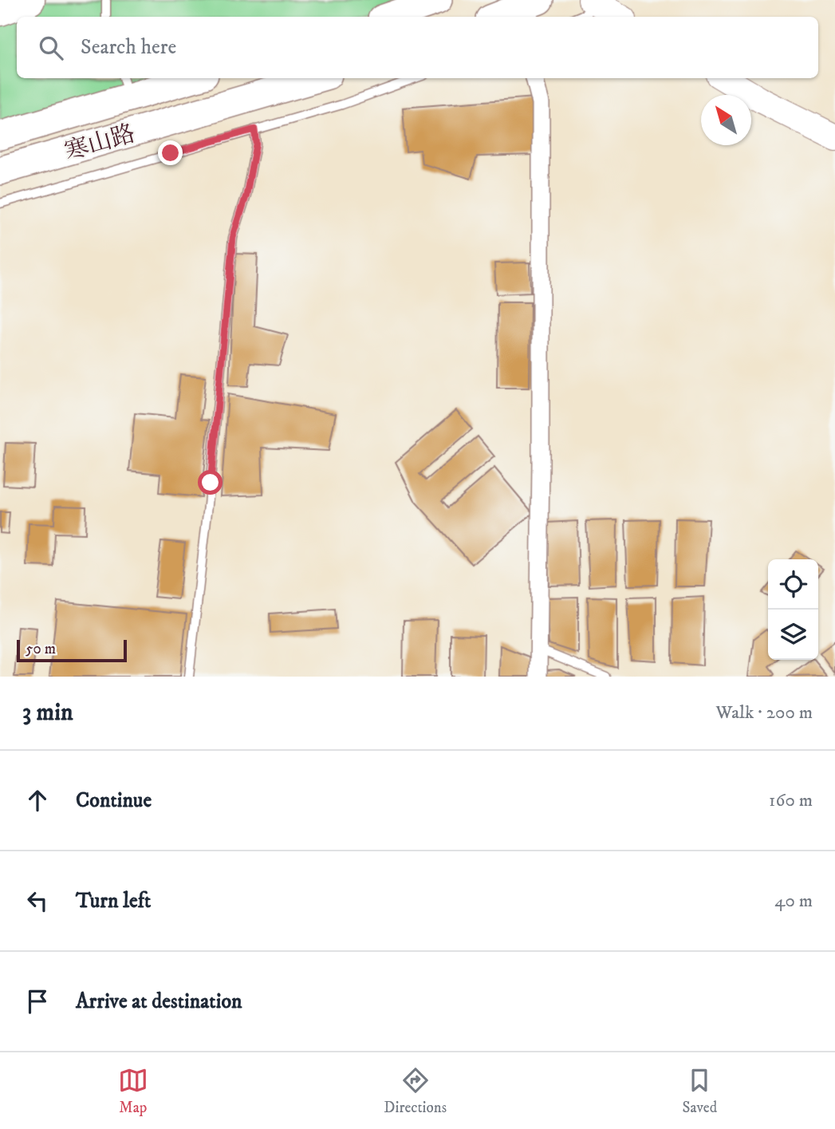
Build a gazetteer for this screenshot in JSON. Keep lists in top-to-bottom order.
{
  "streets": {
    "main road": ["寒山路"]
  },
  "scale_bar": "50 m",
  "north": "top left",
  "page": {
    "search": "Search here",
    "scale": "50 m",
    "heading": ["3 min", "Walk · 200 m"],
    "list": [
      ["Continue", "160 m"],
      ["Turn left", "40 m"],
      "Arrive at destination"
    ],
    "nav": ["Map", "Directions", "Saved"]
  }
}
